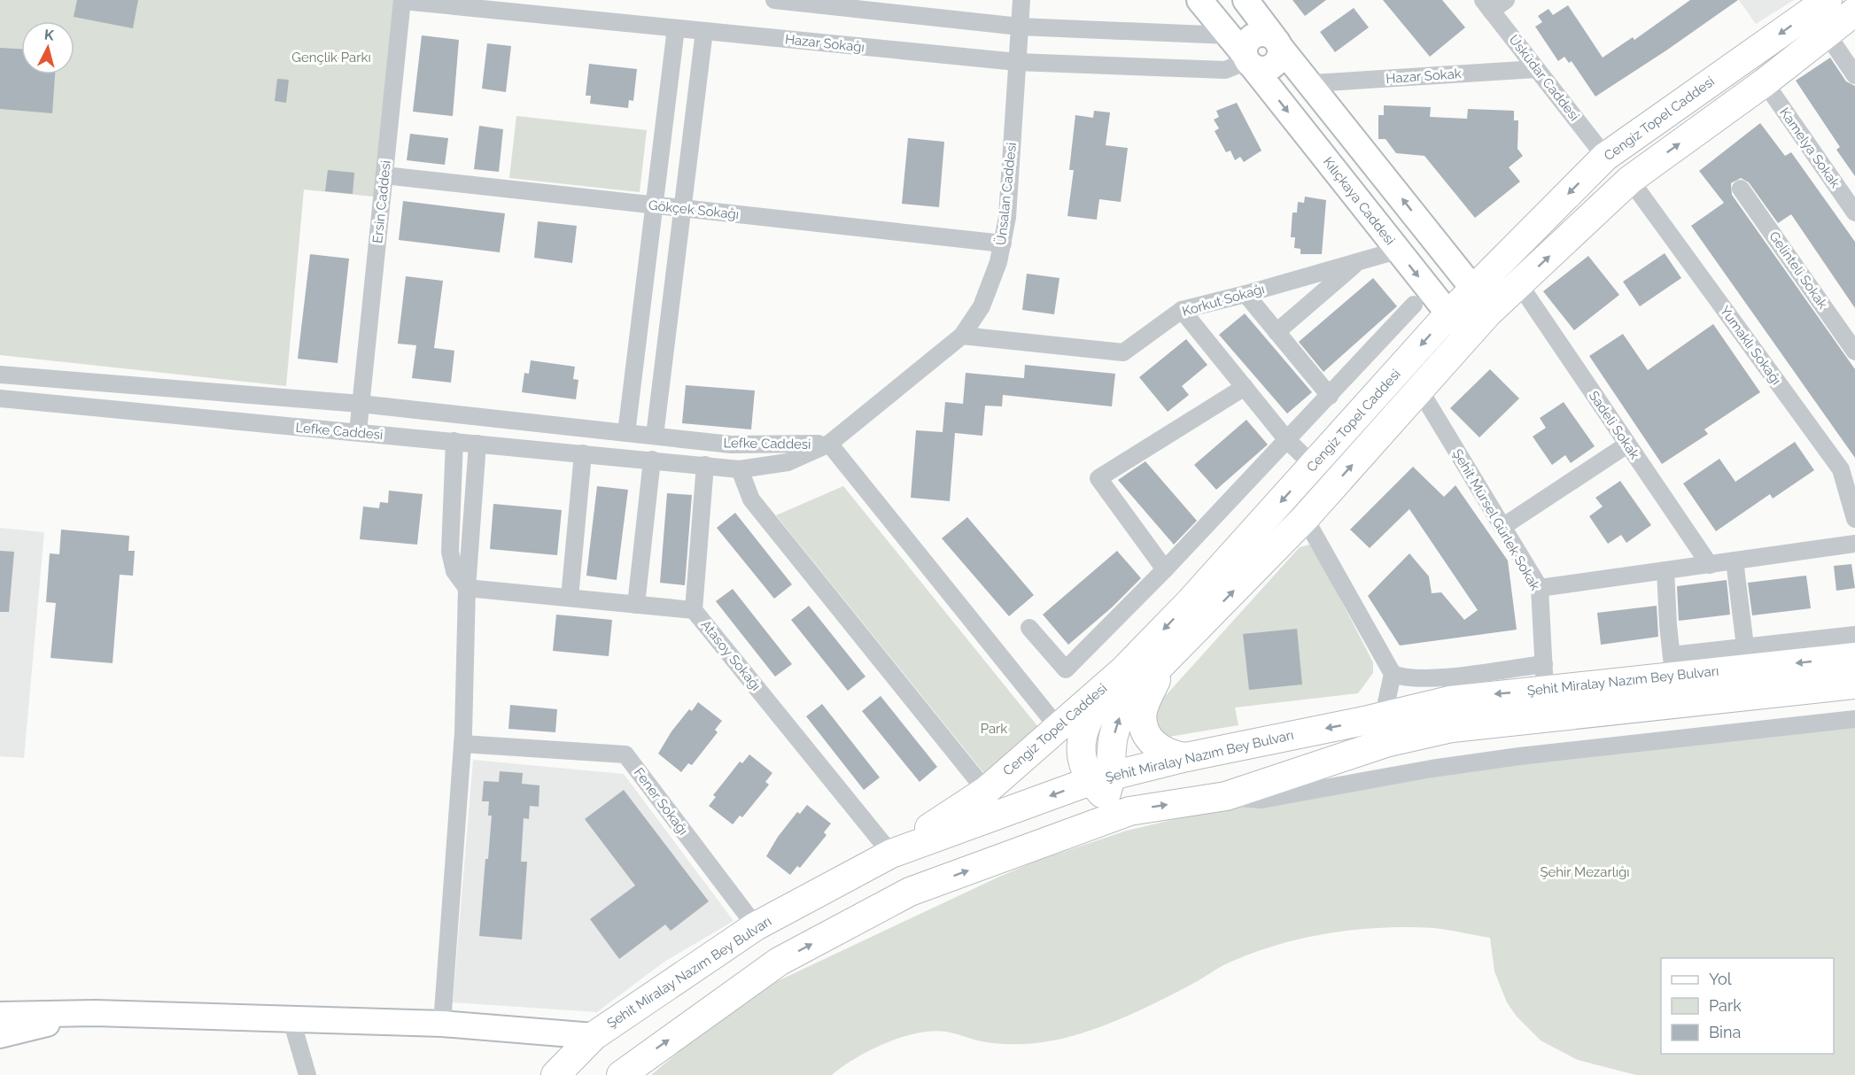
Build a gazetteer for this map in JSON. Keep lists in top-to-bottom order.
{
  "streets": {
    "main road": ["Cengiz Topel Caddesi", "Şehit Miralay Nazım Bey Bulvarı"],
    "street": [
      "Hazar Sokağı",
      "Hazar Sokak",
      "Üsküdar Caddesi",
      "Kamelya Sokak",
      "Ünsalan Caddesi",
      "Kılıçkaya Caddesi",
      "Ersin Caddesi",
      "Gökçek Sokağı",
      "Gelinteli Sokak",
      "Korkut Sokağı",
      "Yumaklı Sokağı",
      "Sadeli Sokak",
      "Lefke Caddesi",
      "Şehit Mürsel Gürlek Sokak",
      "Atasoy Sokağı",
      "Fener Sokağı"
    ]
  },
  "crossings": [
    ["Hazar Sokağı", "Ünsalan Caddesi"],
    ["Hazar Sokağı", "Kılıçkaya Caddesi"],
    ["Hazar Sokağı", "Ersin Caddesi"],
    ["Hazar Sokak", "Üsküdar Caddesi"],
    ["Üsküdar Caddesi", "Cengiz Topel Caddesi"],
    ["Cengiz Topel Caddesi", "Kılıçkaya Caddesi"],
    ["Cengiz Topel Caddesi", "Atasoy Sokağı"],
    ["Cengiz Topel Caddesi", "Şehit Miralay Nazım Bey Bulvarı"],
    ["Ünsalan Caddesi", "Gökçek Sokağı"],
    ["Ünsalan Caddesi", "Korkut Sokağı"],
    ["Ünsalan Caddesi", "Lefke Caddesi"],
    ["Kılıçkaya Caddesi", "Korkut Sokağı"],
    ["Ersin Caddesi", "Gökçek Sokağı"],
    ["Ersin Caddesi", "Lefke Caddesi"],
    ["Şehit Mürsel Gürlek Sokak", "Şehit Miralay Nazım Bey Bulvarı"],
    ["Atasoy Sokağı", "Şehit Miralay Nazım Bey Bulvarı"],
    ["Şehit Miralay Nazım Bey Bulvarı", "Fener Sokağı"]
  ],
  "parks": ["Gençlik Parkı", "Park", "Şehir Mezarlığı"],
  "legend": ["Yol", "Park", "Bina"],
  "north": "top"
}
